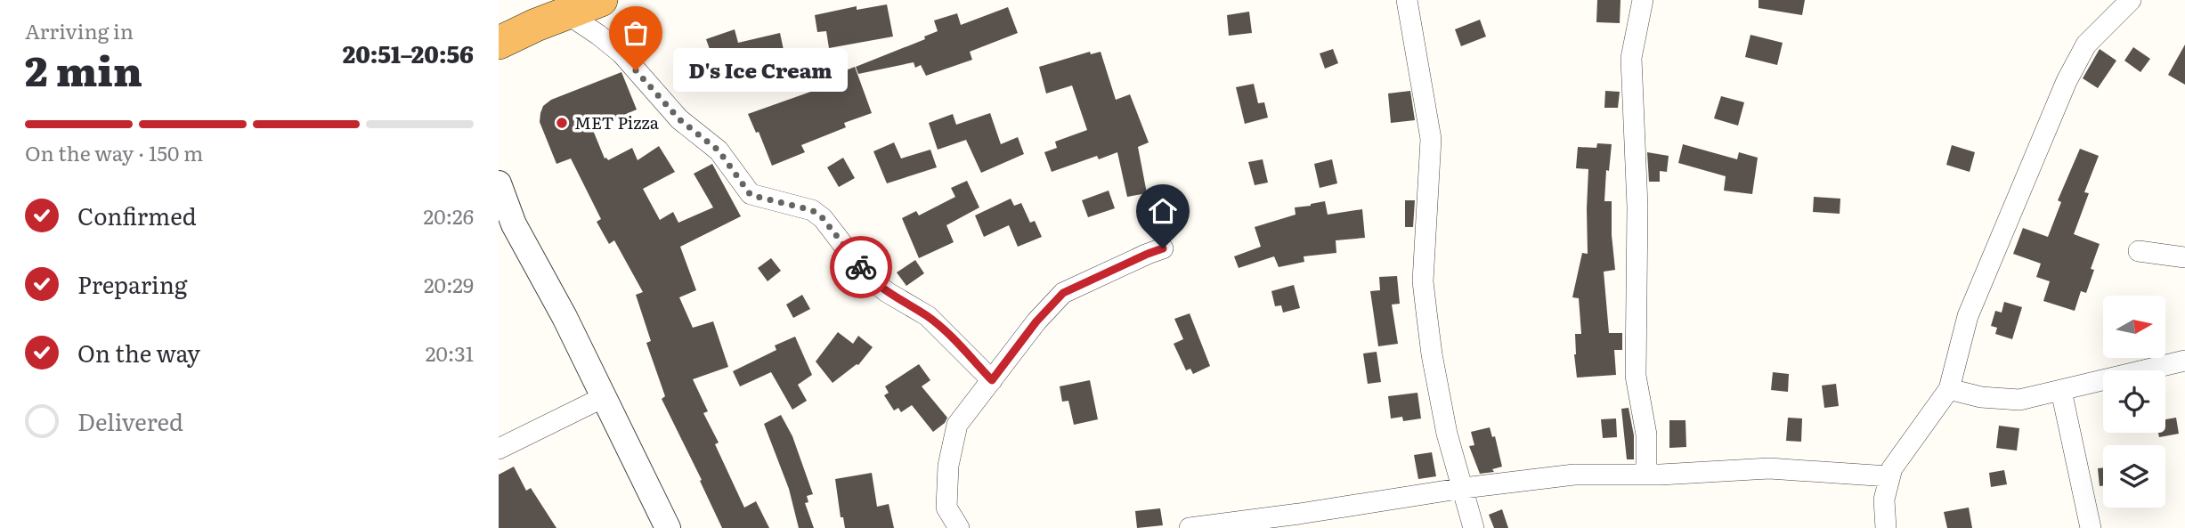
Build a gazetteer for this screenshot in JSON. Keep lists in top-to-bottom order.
{
  "places": ["D's Ice Cream", "MET Pizza"],
  "north": "right",
  "page": {
    "heading": ["2 min", "Arriving in", "20:51–20:56"],
    "bubble": "D's Ice Cream",
    "bar": "On the way · 150 m",
    "list": [
      ["Confirmed", "20:26"],
      ["Preparing", "20:29"],
      ["On the way", "20:31"],
      "Delivered"
    ]
  }
}
